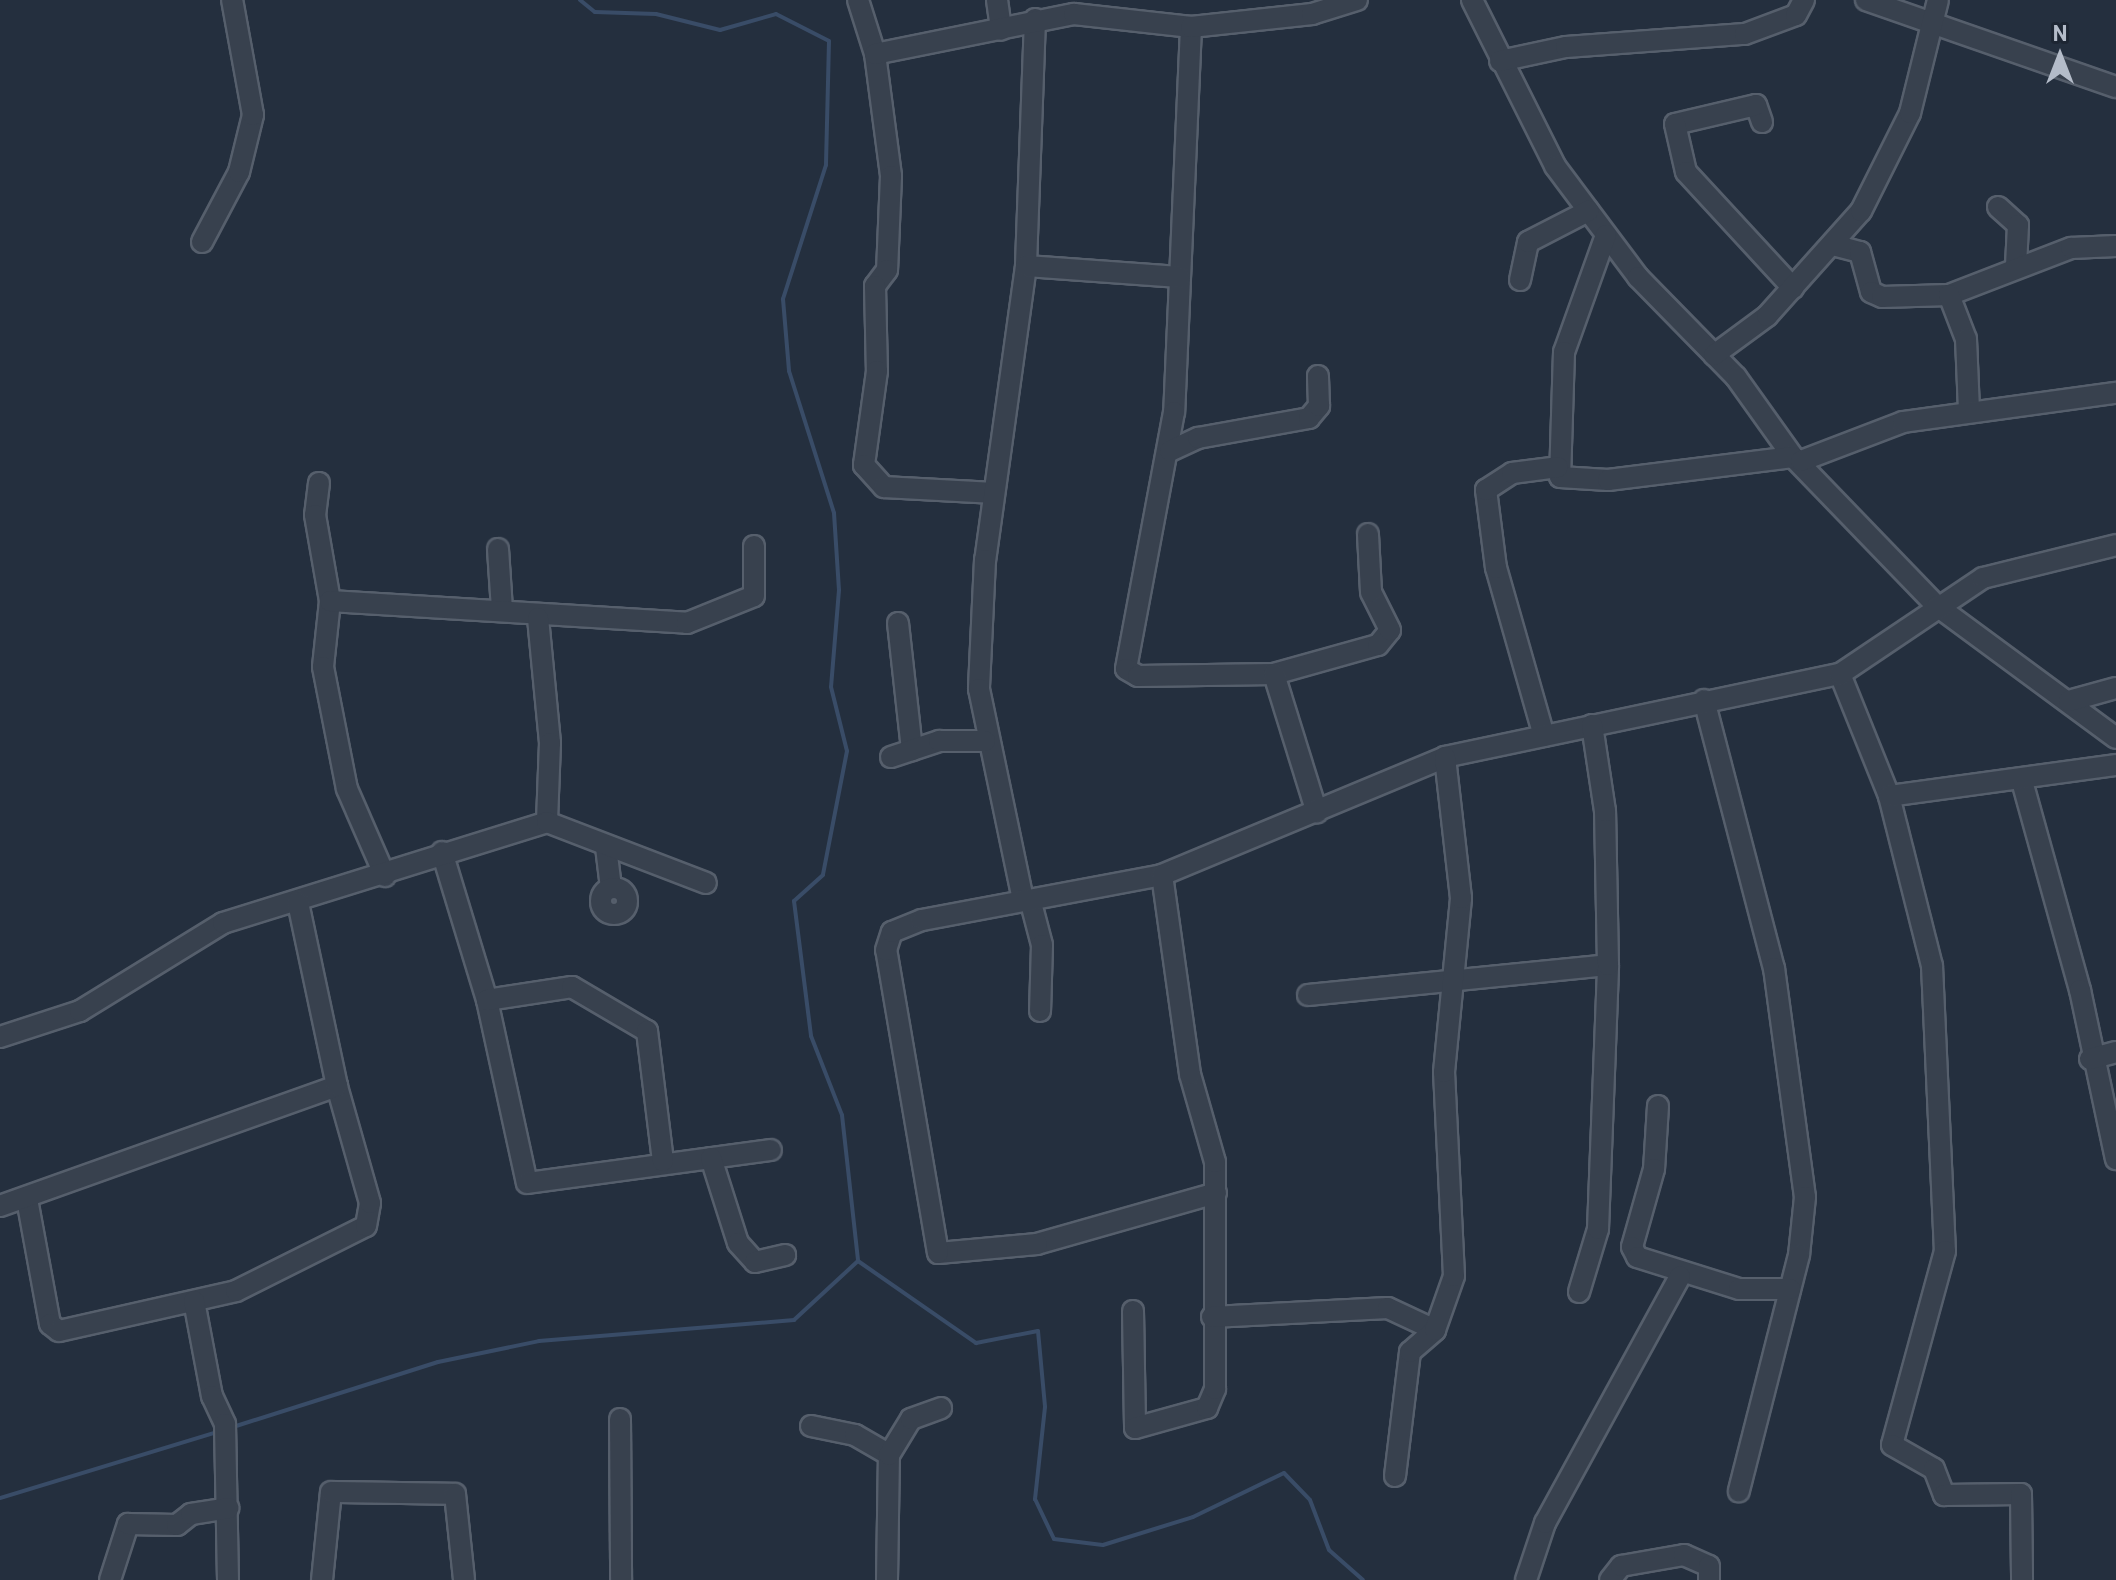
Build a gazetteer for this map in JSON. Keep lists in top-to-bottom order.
{
  "north": "top"
}
